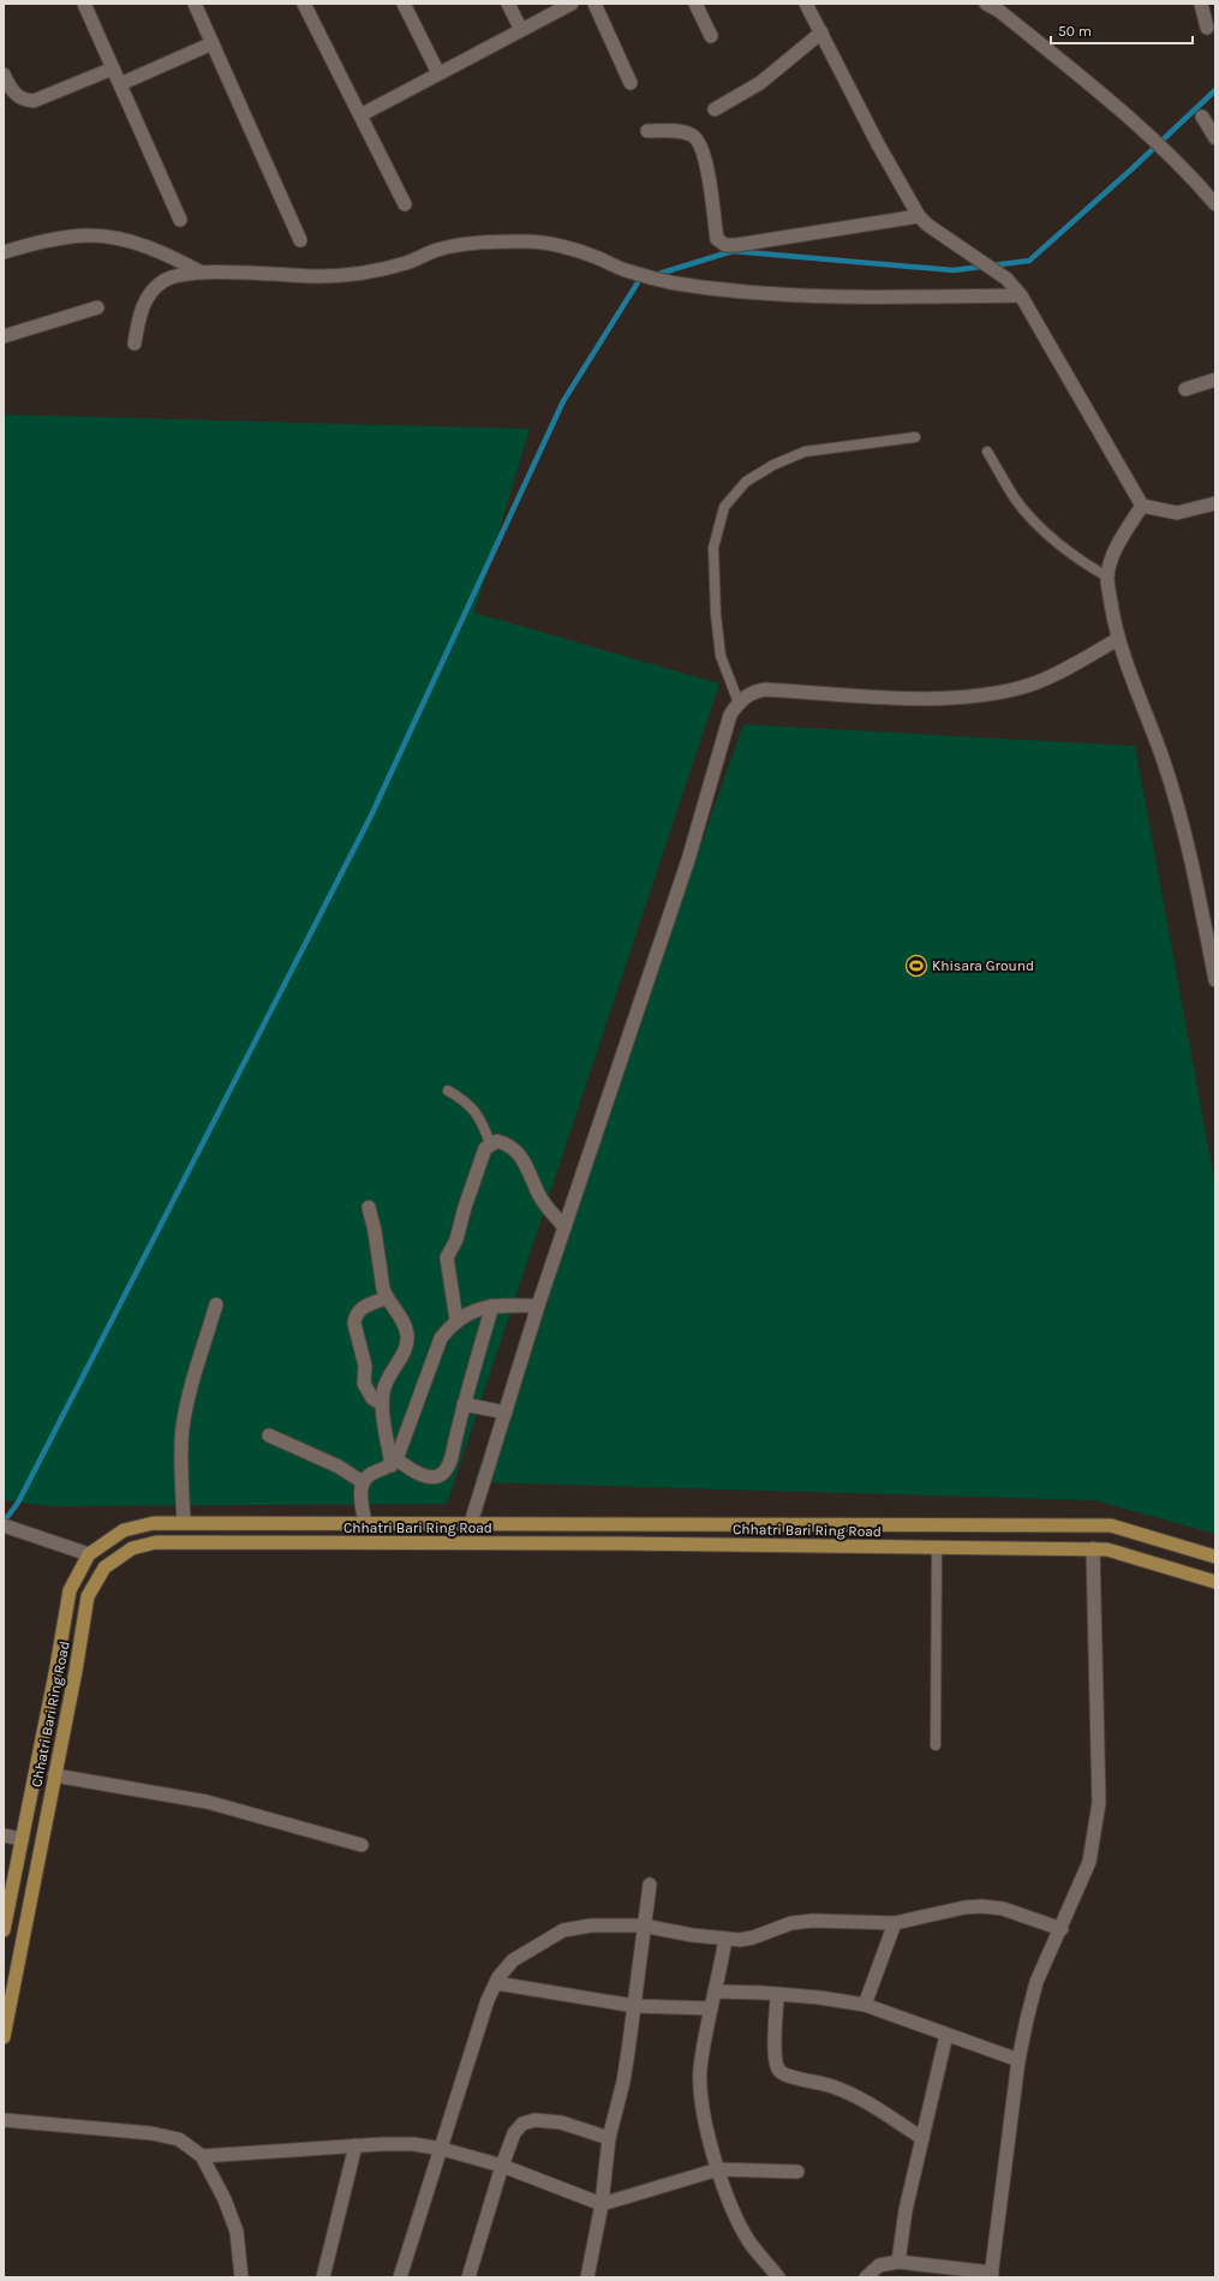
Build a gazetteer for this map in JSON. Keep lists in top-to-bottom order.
{
  "streets": {
    "main road": ["Chhatri Bari Ring Road"]
  },
  "places": {
    "sports": ["Khisara Ground"]
  },
  "scale_bar": "50 m"
}
